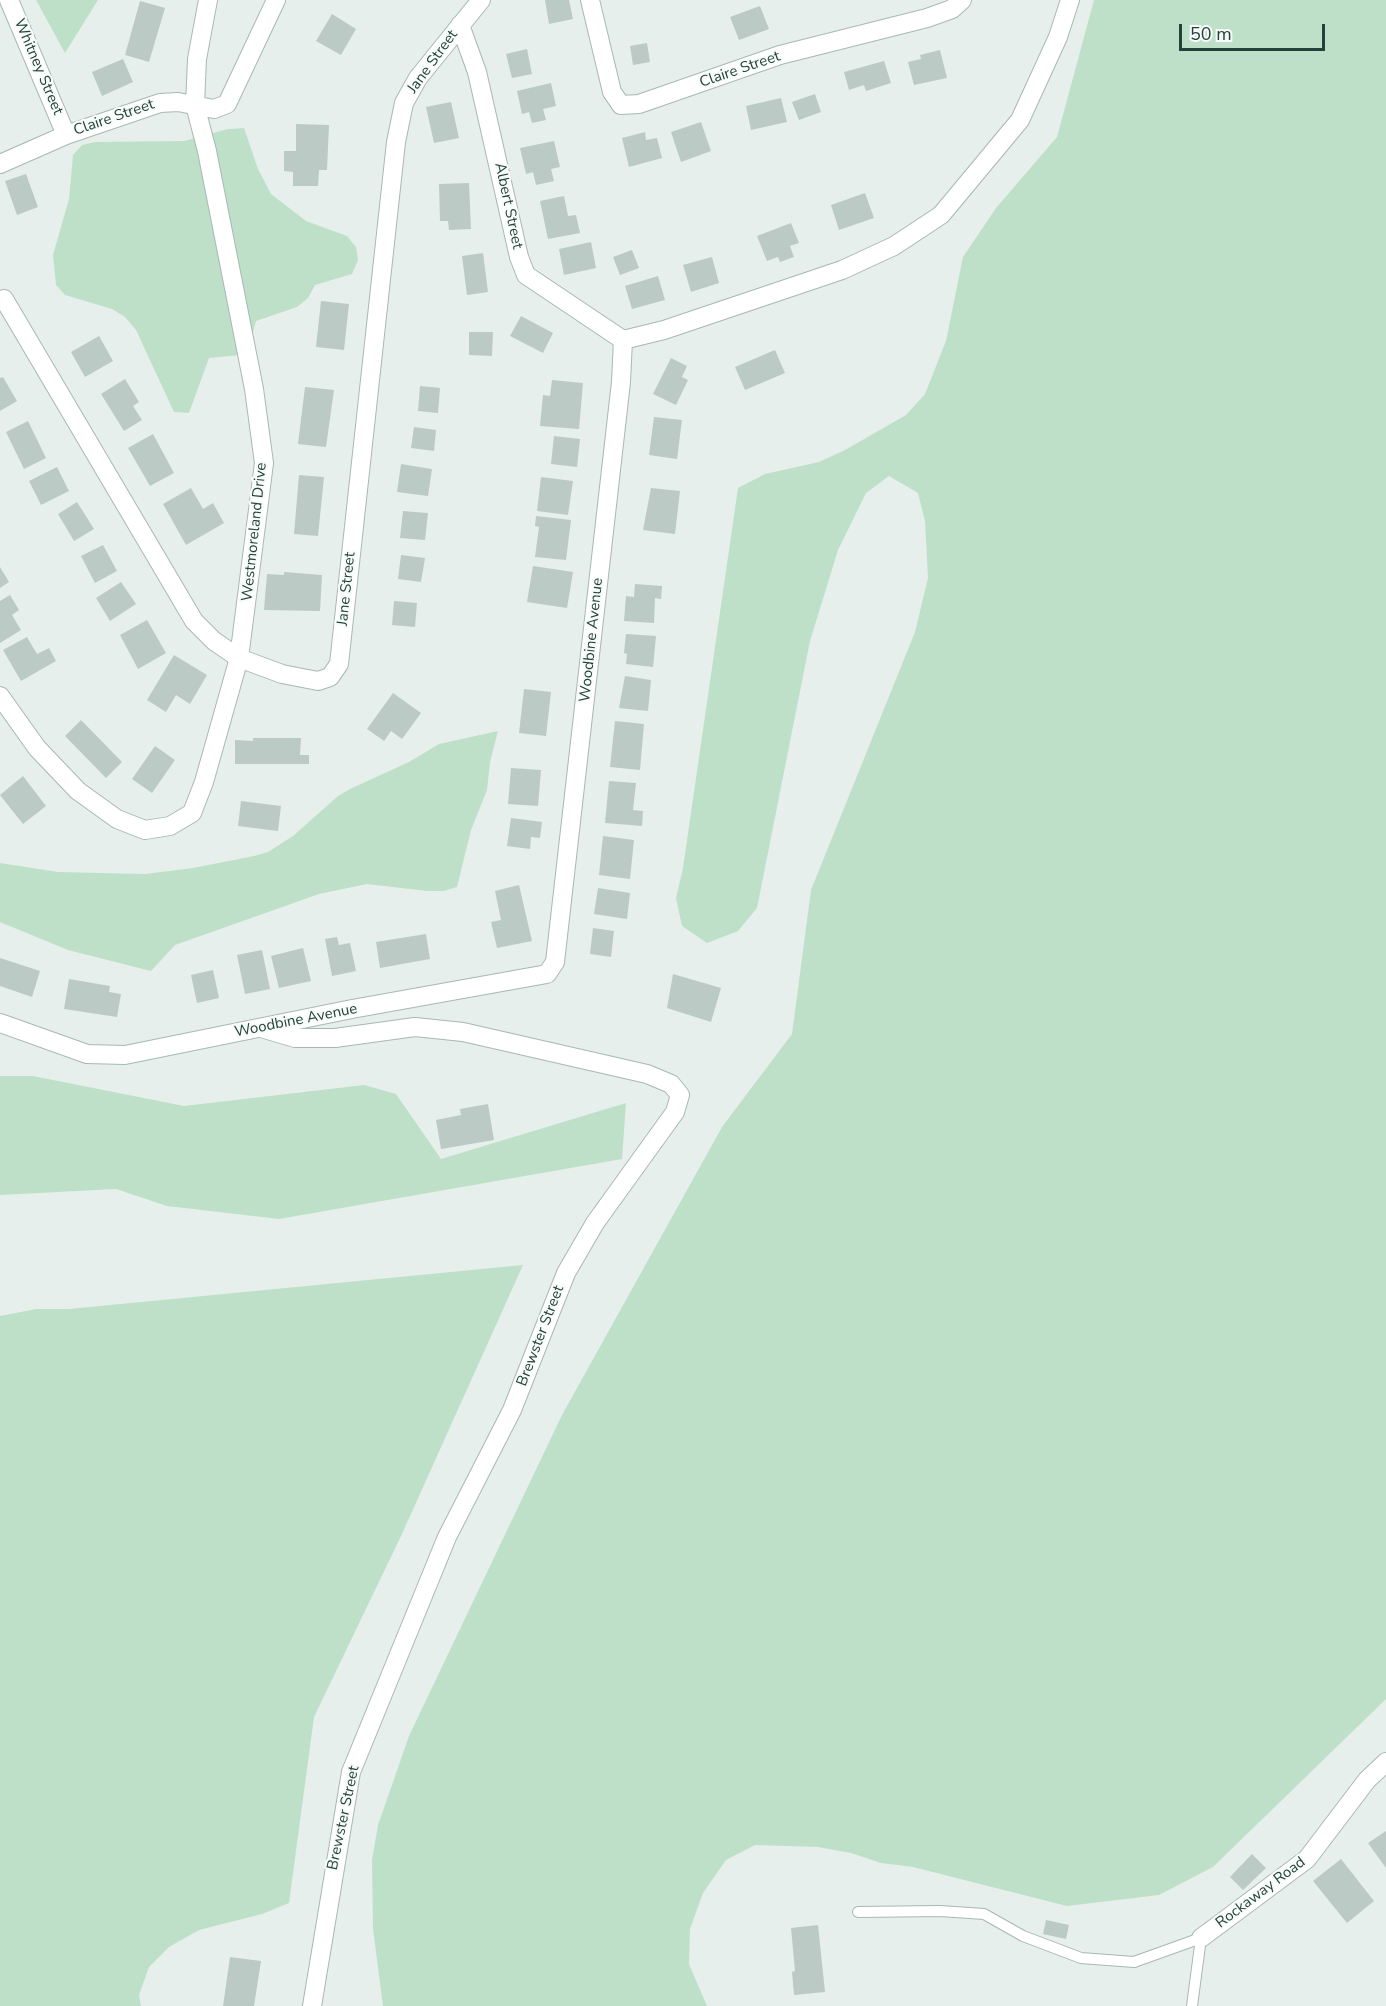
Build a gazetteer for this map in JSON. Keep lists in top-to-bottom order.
{
  "streets": {
    "street": [
      "Jane Street",
      "Whitney Street",
      "Claire Street",
      "Albert Street",
      "Westmoreland Drive",
      "Woodbine Avenue",
      "Brewster Street",
      "Rockaway Road"
    ]
  },
  "crossings": [
    ["Jane Street", "Albert Street"],
    ["Jane Street", "Westmoreland Drive"],
    ["Whitney Street", "Claire Street"],
    ["Claire Street", "Westmoreland Drive"],
    ["Albert Street", "Woodbine Avenue"],
    ["Woodbine Avenue", "Brewster Street"]
  ],
  "scale_bar": "50 m"
}
